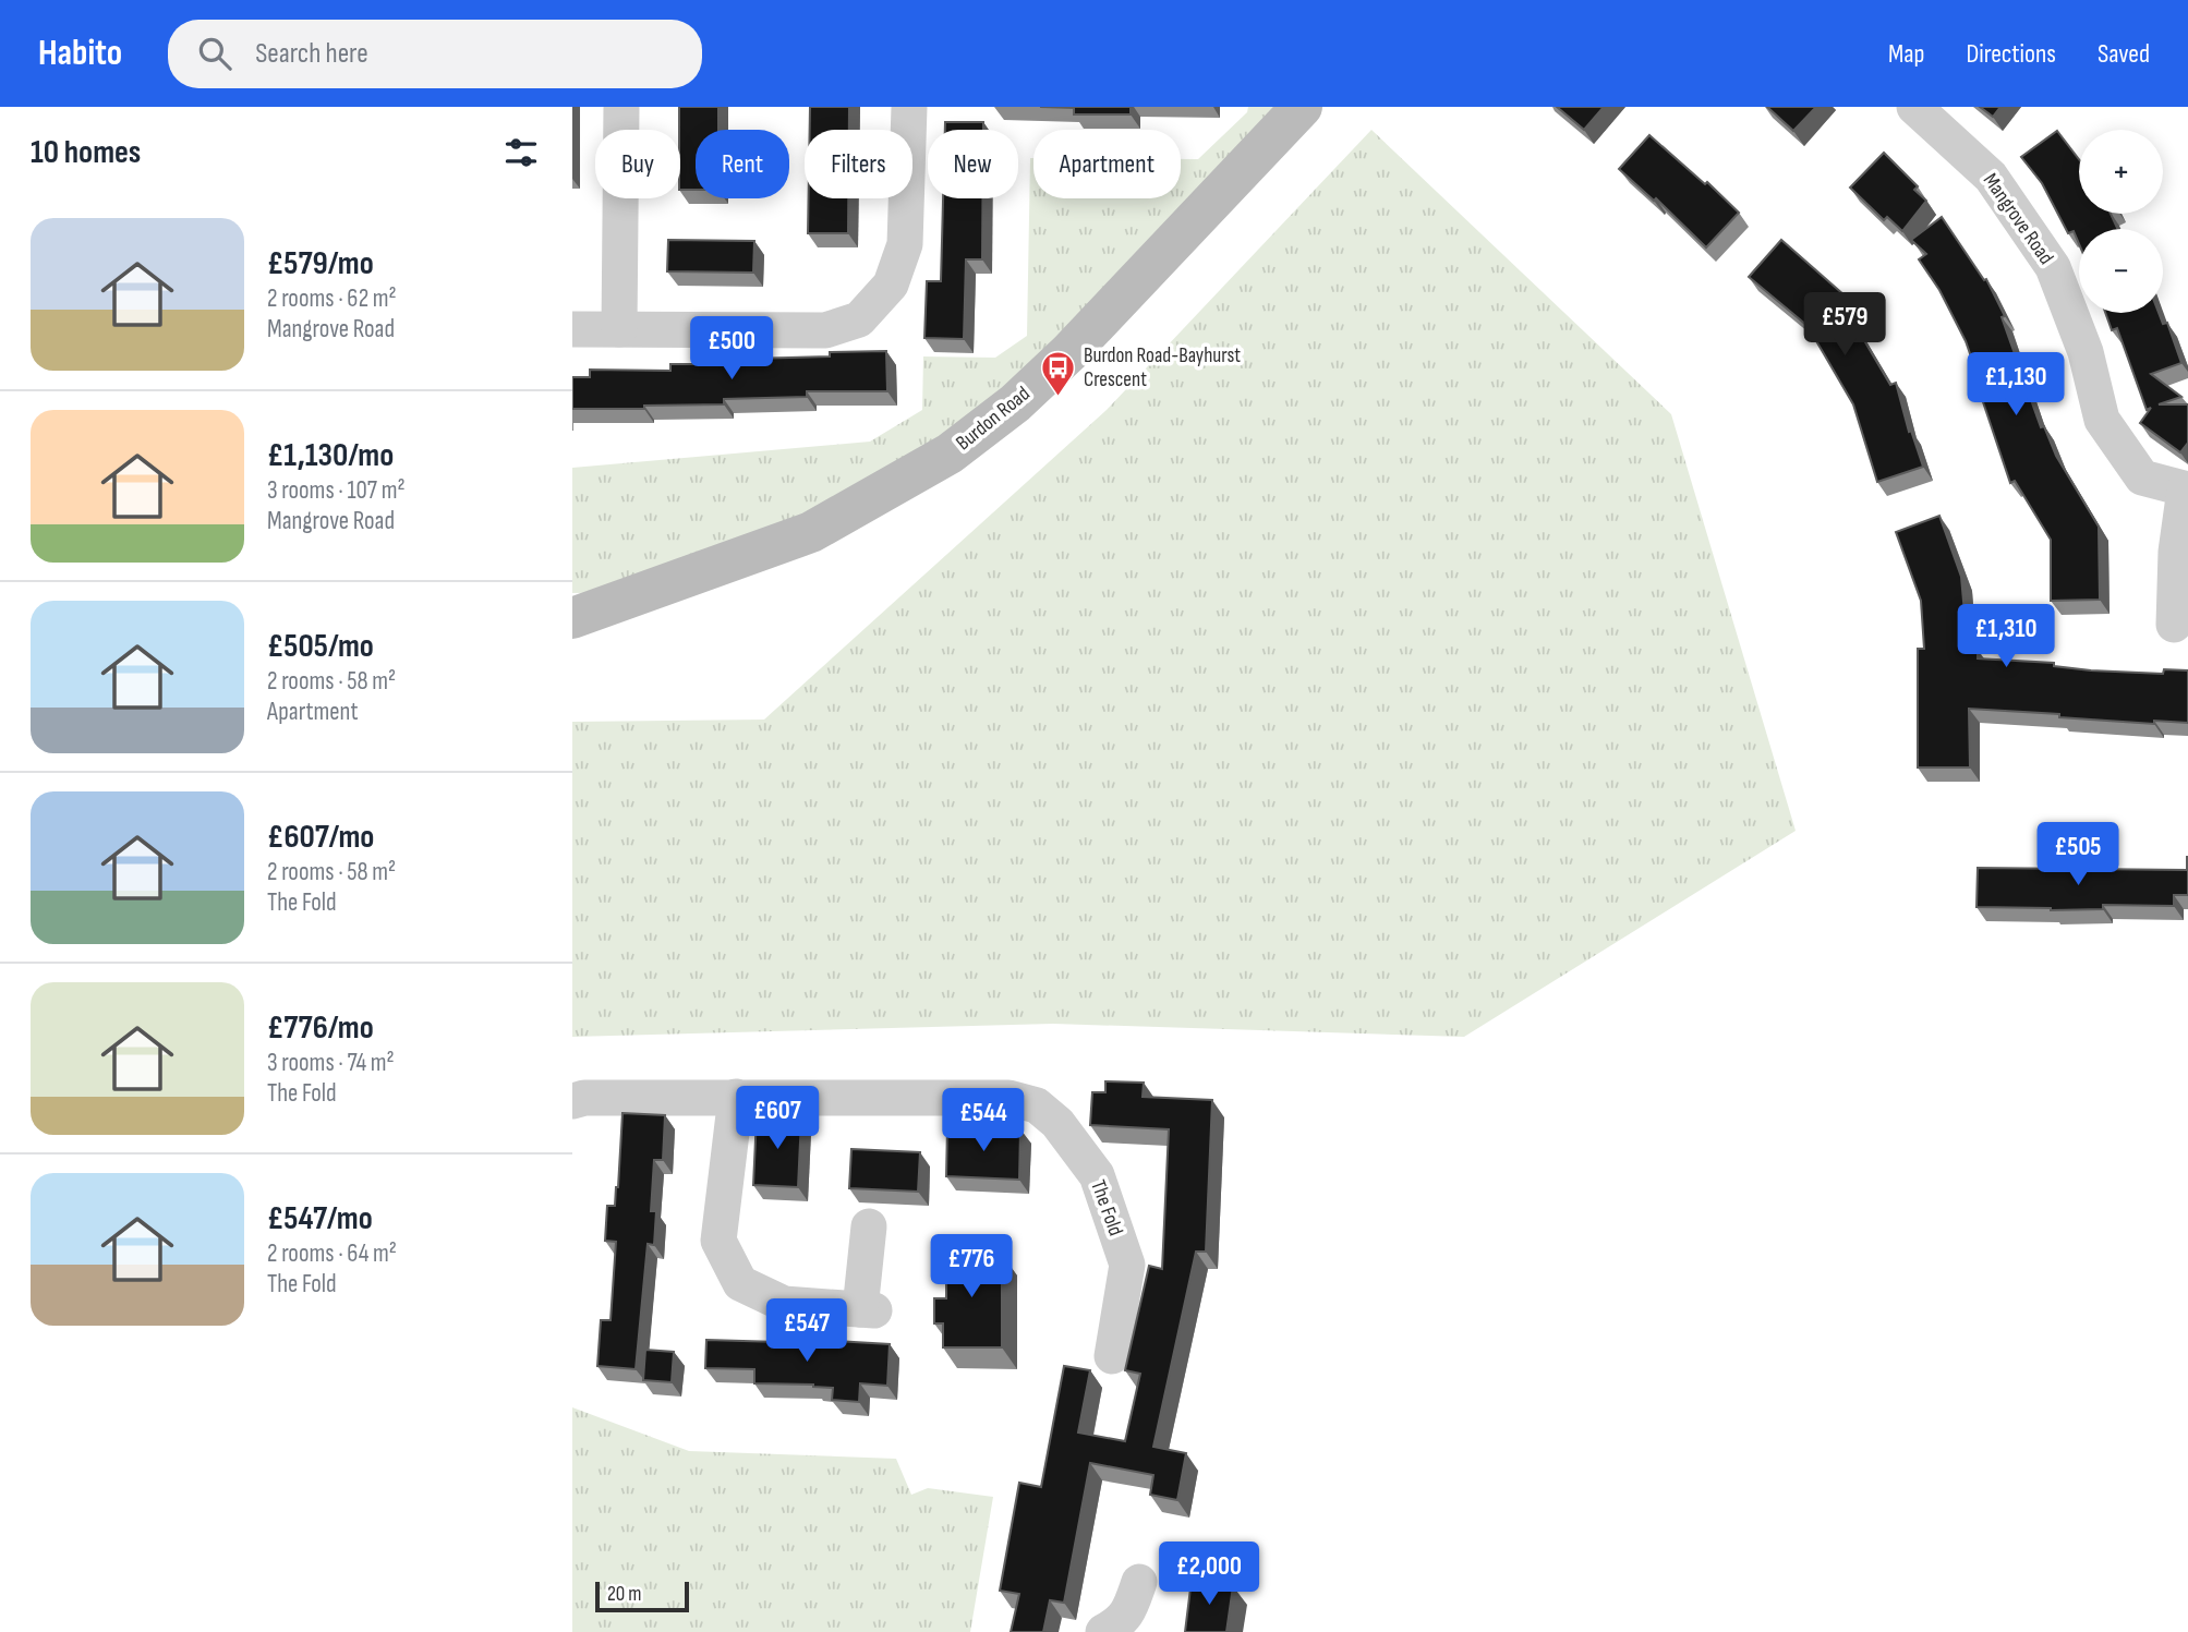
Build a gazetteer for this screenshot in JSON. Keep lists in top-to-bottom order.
{
  "streets": {
    "main road": ["Burdon Road"],
    "street": ["Mangrove Road", "The Fold"]
  },
  "places": {
    "bus stop": ["Burdon Road-Bayhurst Crescent"]
  },
  "scale_bar": "20 m",
  "page": {
    "header": "Habito",
    "search": "Search here",
    "nav": ["Map", "Directions", "Saved"],
    "heading": "10 homes",
    "map_buttons": ["+", "−"],
    "chip": [
      "Buy",
      "Rent",
      "Filters",
      "New",
      "Apartment"
    ],
    "list": [
      {
        "name": "£579/mo",
        "note": "2 rooms · 62 m² · Mangrove Road"
      },
      {
        "name": "£1,130/mo",
        "note": "3 rooms · 107 m² · Mangrove Road"
      },
      {
        "name": "£505/mo",
        "note": "2 rooms · 58 m² · Apartment"
      },
      {
        "name": "£607/mo",
        "note": "2 rooms · 58 m² · The Fold"
      },
      {
        "name": "£776/mo",
        "note": "3 rooms · 74 m² · The Fold"
      },
      {
        "name": "£547/mo",
        "note": "2 rooms · 64 m² · The Fold"
      }
    ],
    "price": [
      "£579",
      "£500",
      "£1,130",
      "£1,310",
      "£505",
      "£607",
      "£544",
      "£776",
      "£547",
      "£2,000"
    ],
    "scale": "20 m"
  }
}
